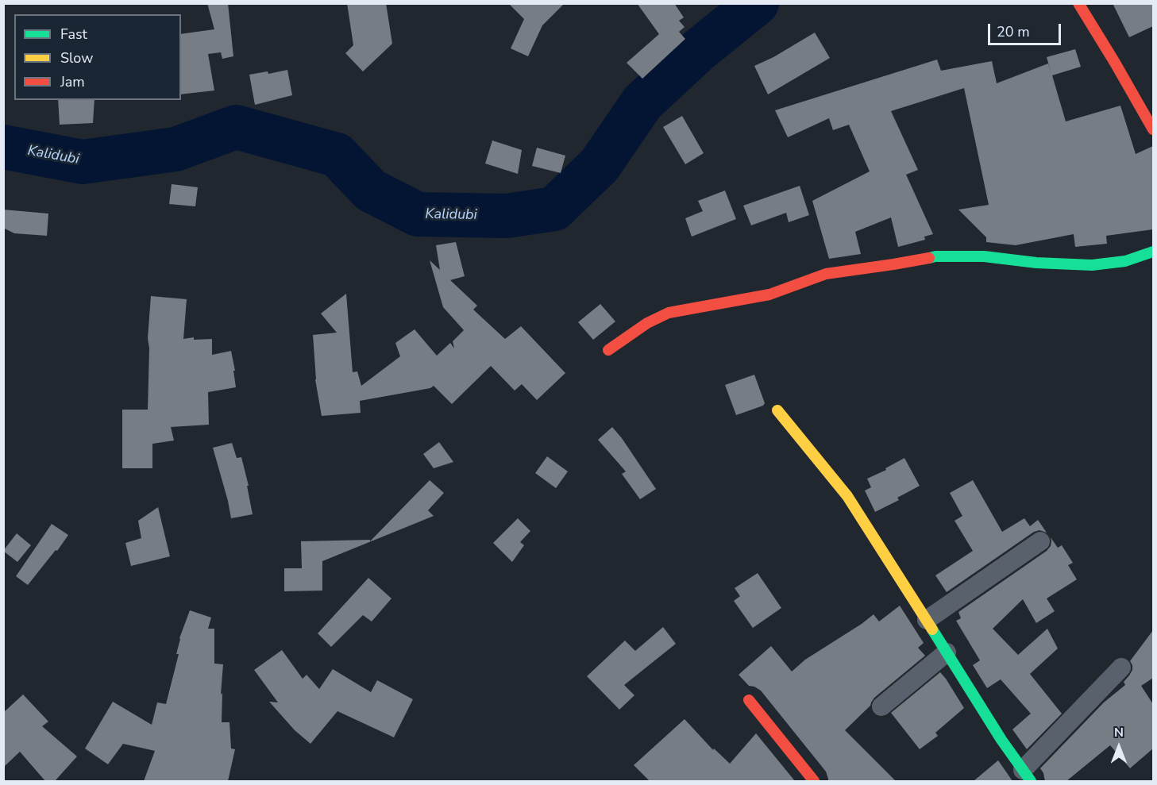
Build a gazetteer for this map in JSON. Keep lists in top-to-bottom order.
{
  "water": ["Kalidubi"],
  "legend": ["Fast", "Slow", "Jam"],
  "scale_bar": "20 m",
  "north": "top"
}
